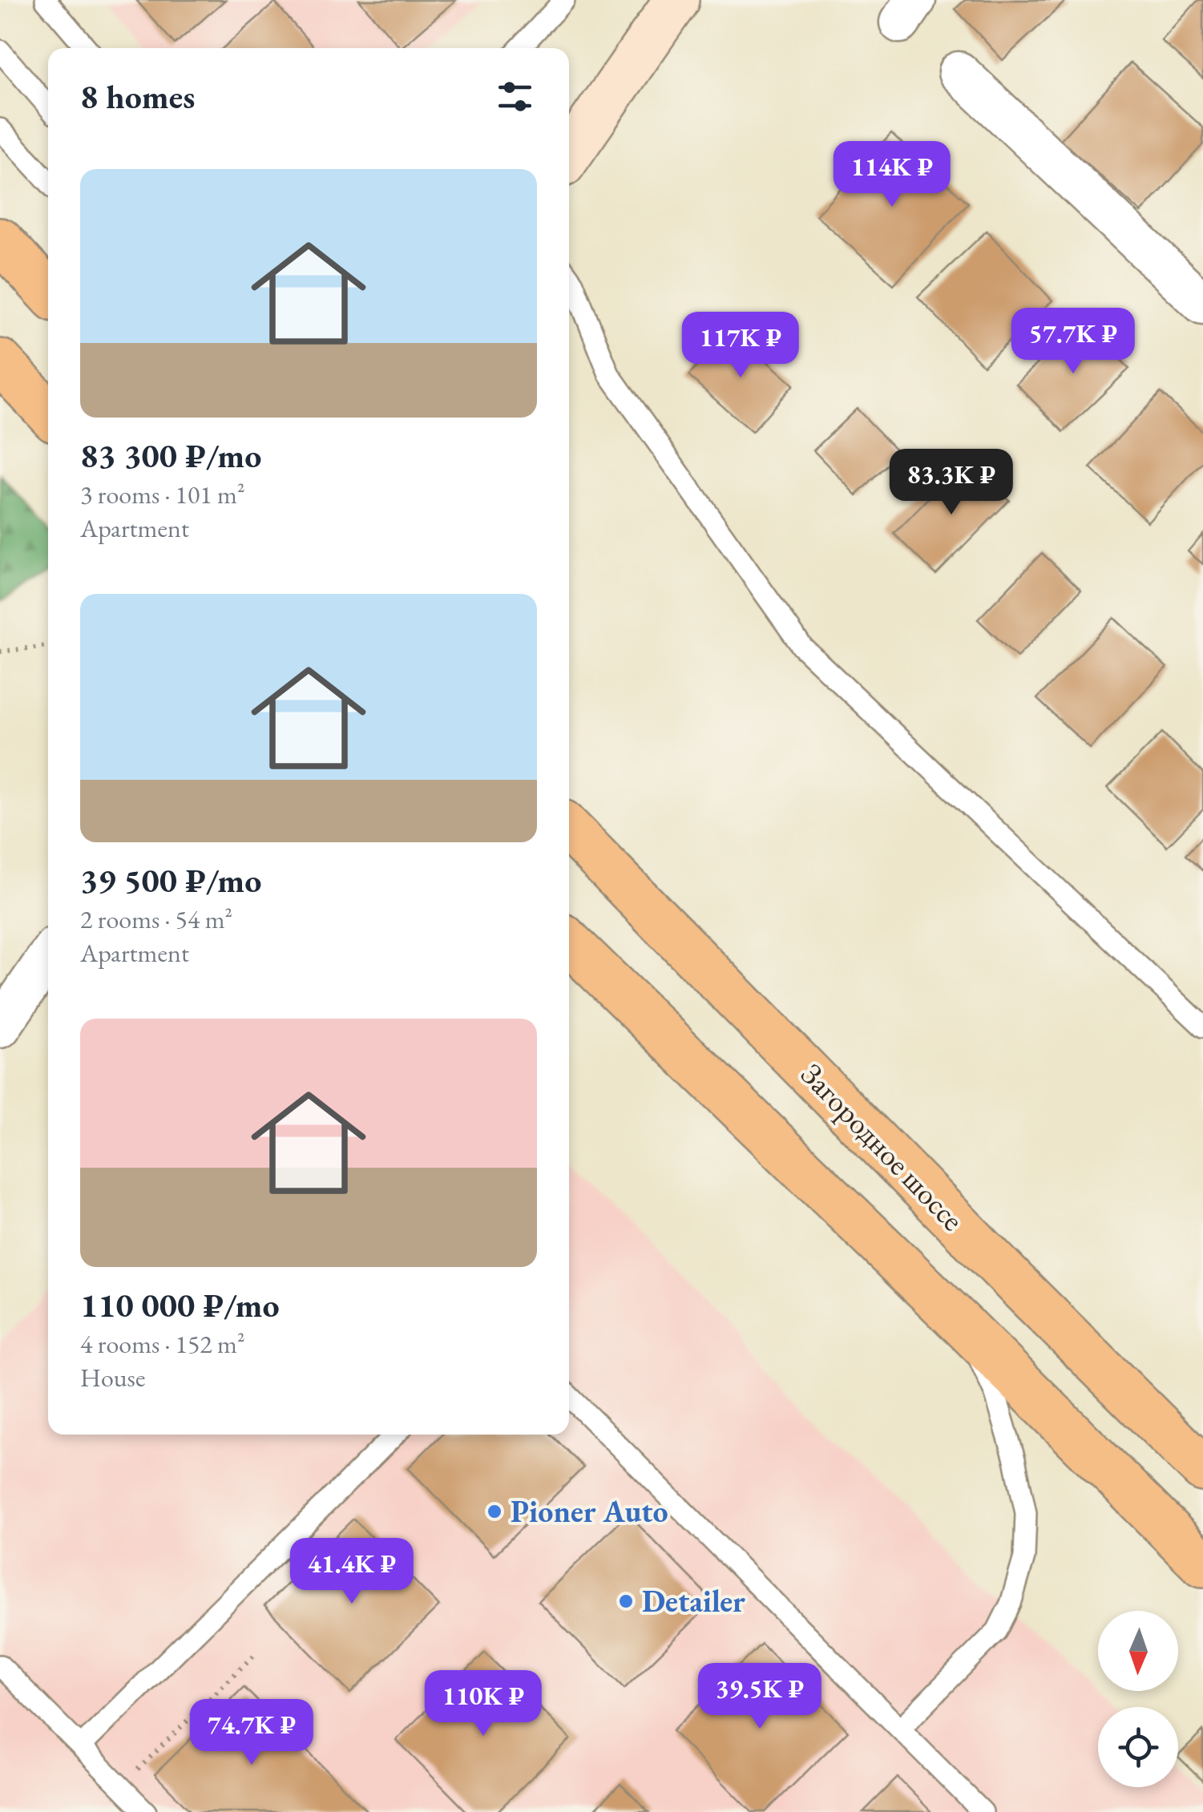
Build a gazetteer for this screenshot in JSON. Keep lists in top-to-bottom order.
{
  "streets": {
    "highway": ["Загородное шоссе"]
  },
  "places": ["Pioner Auto", "Detailer"],
  "north": "bottom",
  "page": {
    "heading": "8 homes",
    "price": [
      "114K ₽",
      "57.7K ₽",
      "117K ₽",
      "83.3K ₽",
      "41.4K ₽",
      "39.5K ₽",
      "110K ₽",
      "74.7K ₽"
    ],
    "list": [
      {
        "name": "83 300 ₽/mo",
        "note": "3 rooms · 101 m² · Apartment"
      },
      {
        "name": "39 500 ₽/mo",
        "note": "2 rooms · 54 m² · Apartment"
      },
      {
        "name": "110 000 ₽/mo",
        "note": "4 rooms · 152 m² · House"
      }
    ]
  }
}
